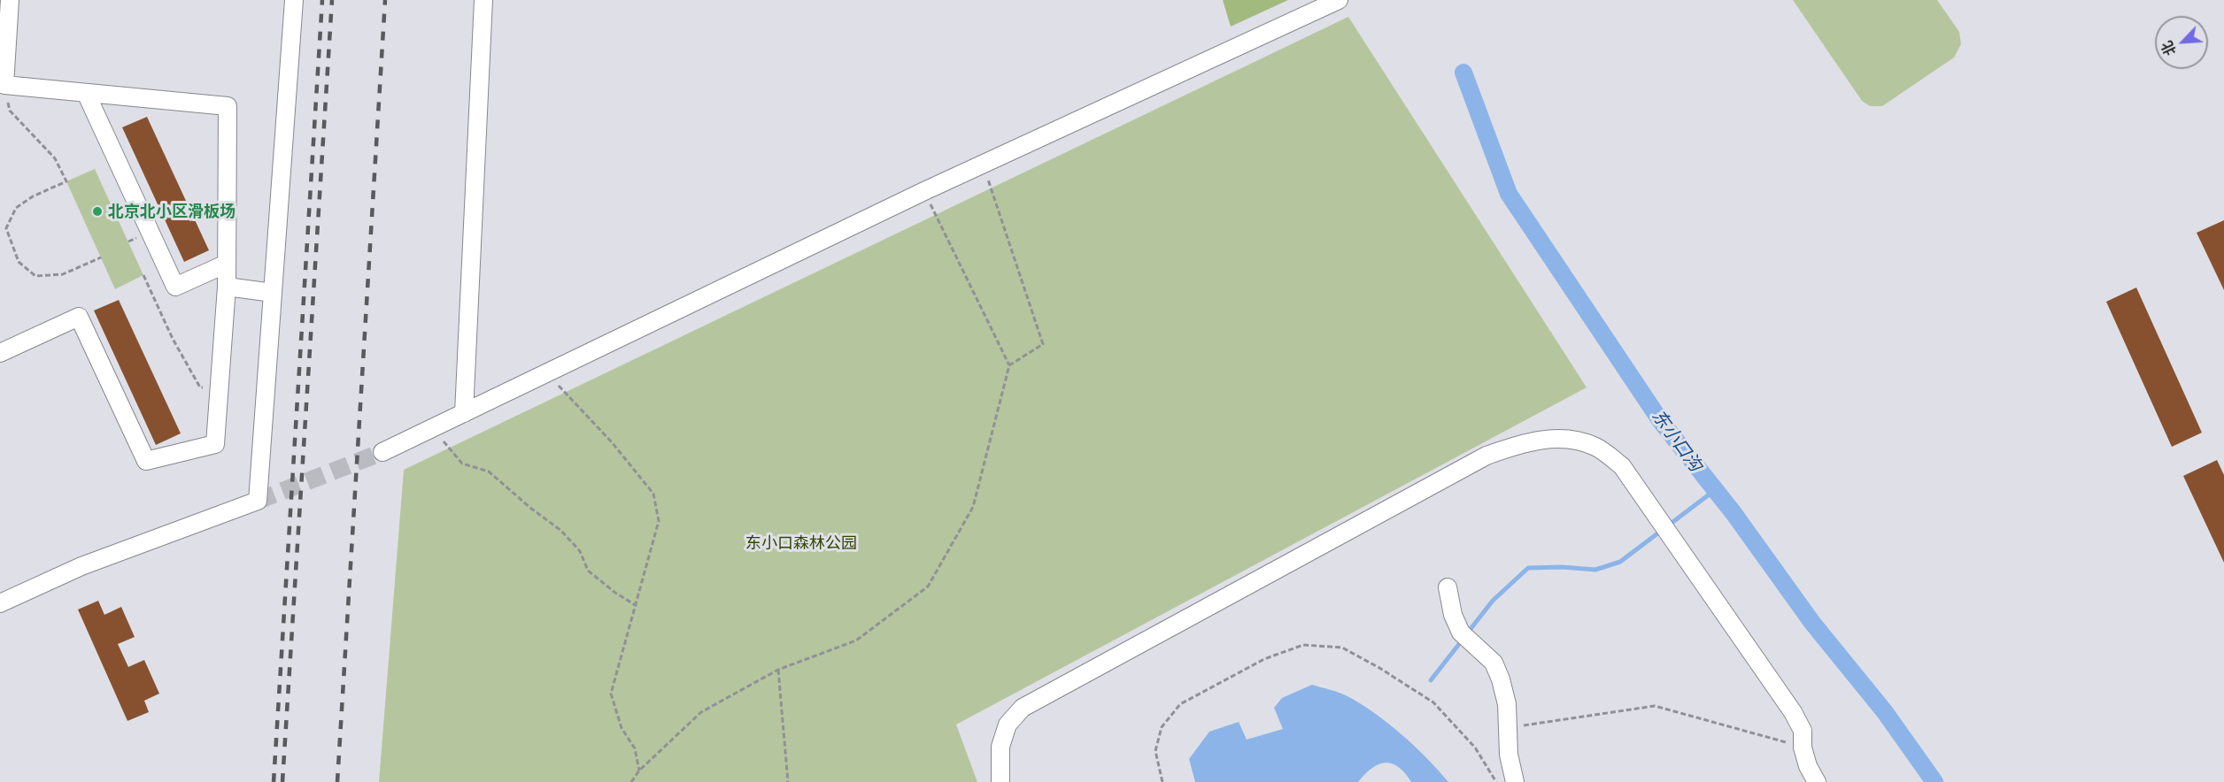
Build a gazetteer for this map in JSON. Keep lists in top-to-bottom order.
{
  "water": ["东小口沟"],
  "parks": ["东小口森林公园"],
  "places": ["北京北小区滑板场"],
  "north": "bottom left"
}
